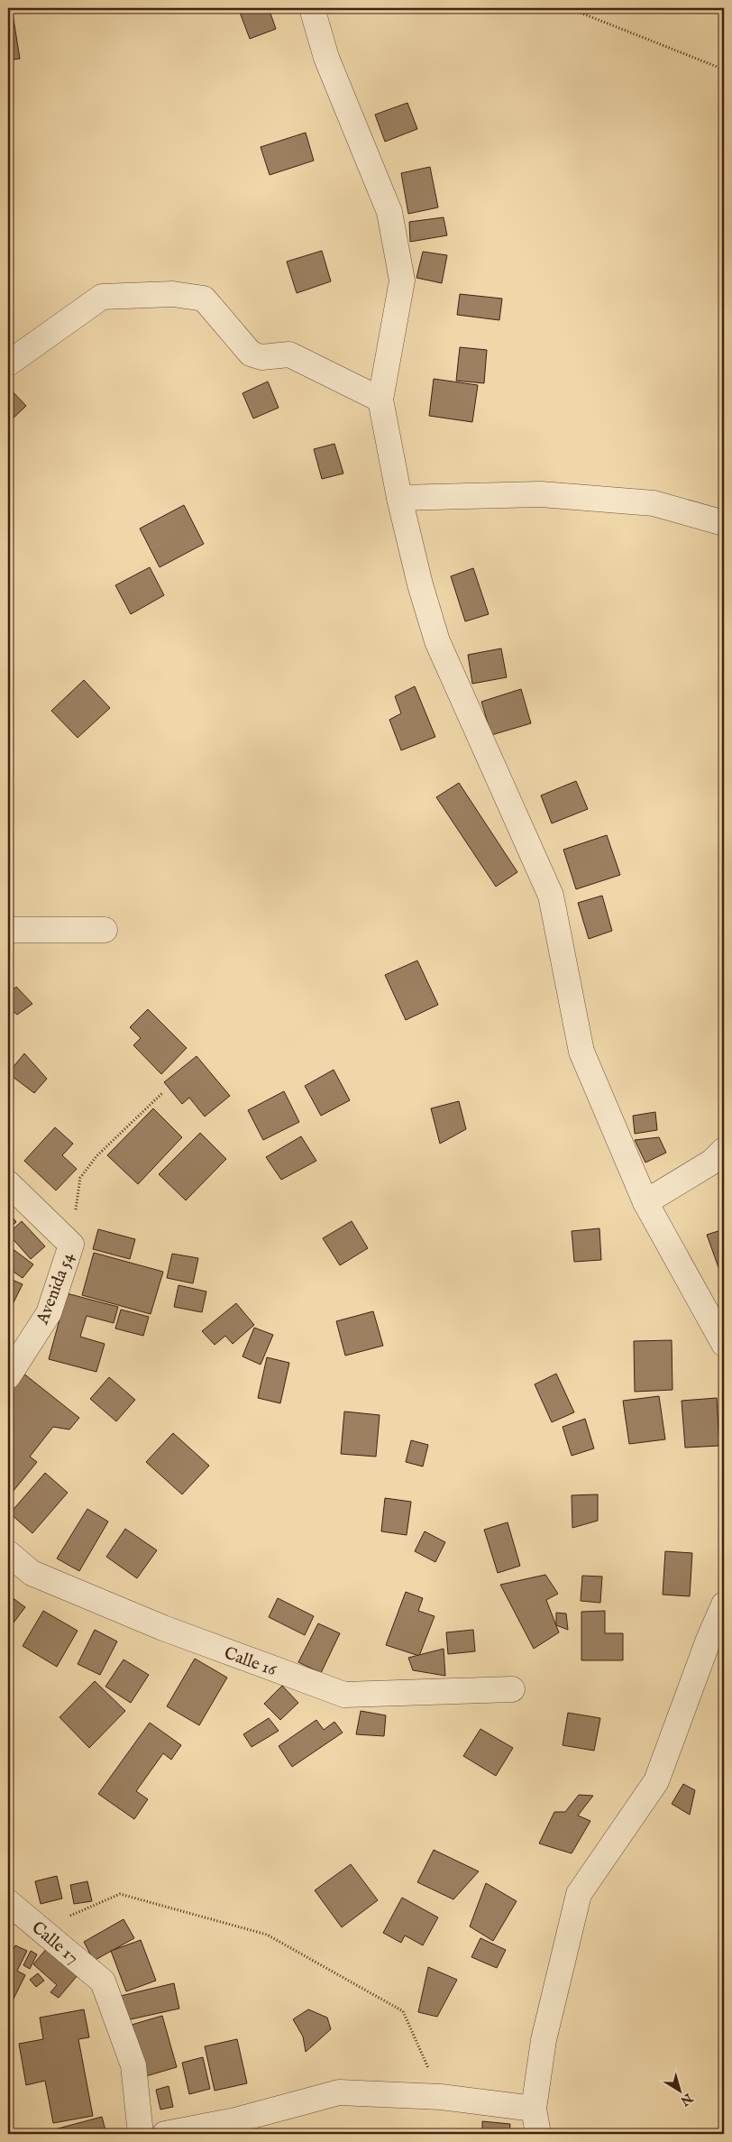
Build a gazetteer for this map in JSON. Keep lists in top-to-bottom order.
{
  "streets": {
    "street": ["Avenida 54", "Calle 16", "Calle 17"]
  },
  "north": "bottom right"
}
